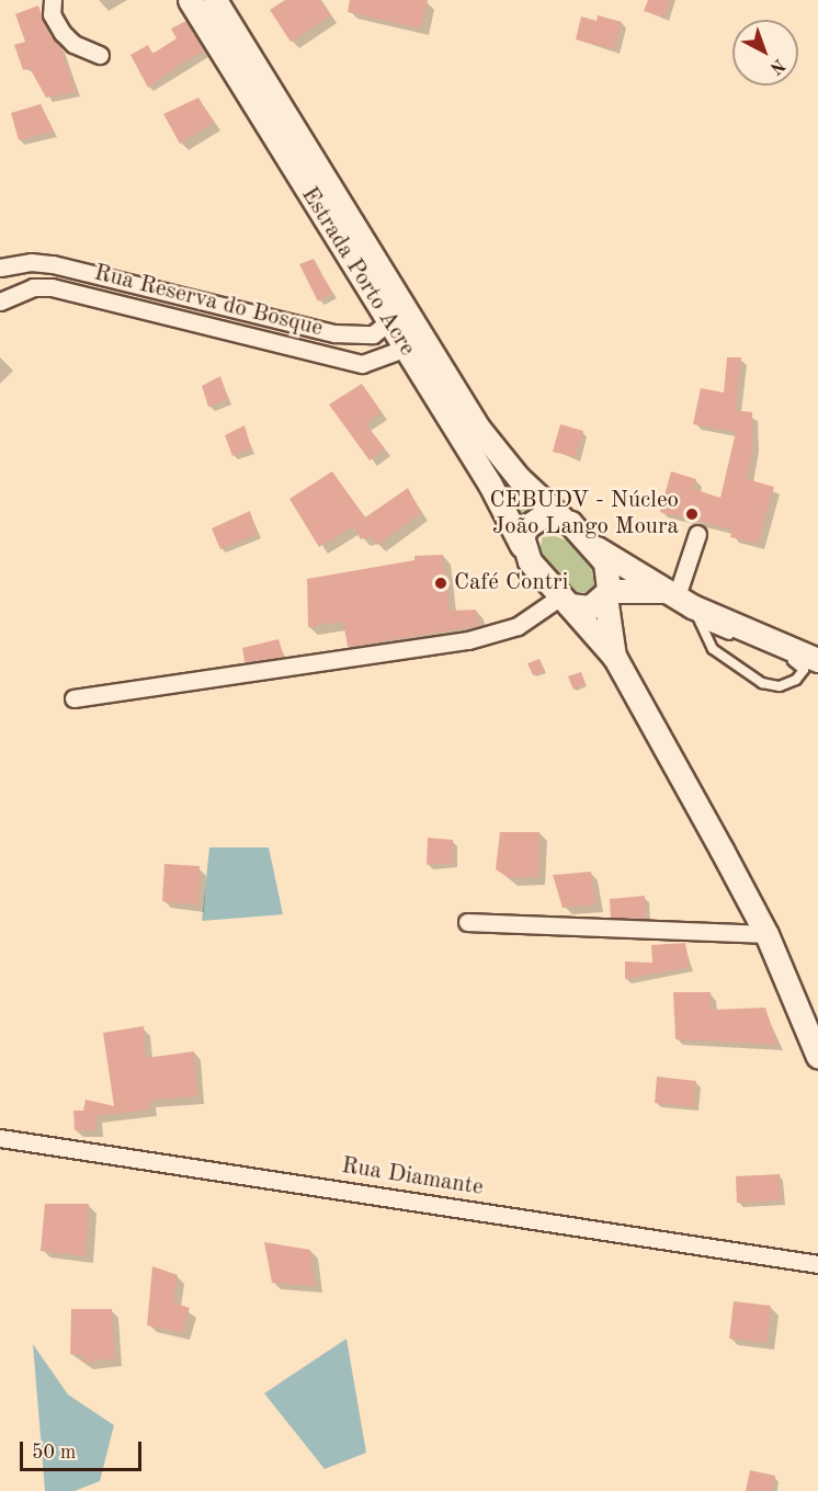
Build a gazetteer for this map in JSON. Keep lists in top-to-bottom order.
{
  "streets": {
    "main road": ["Estrada Porto Acre"],
    "street": ["Rua Reserva do Bosque", "Rua Diamante"]
  },
  "crossings": [
    ["Estrada Porto Acre", "Rua Reserva do Bosque"]
  ],
  "places": ["CEBUDV - Núcleo João Lango Moura", "Café Contri"],
  "scale_bar": "50 m",
  "north": "bottom right"
}
